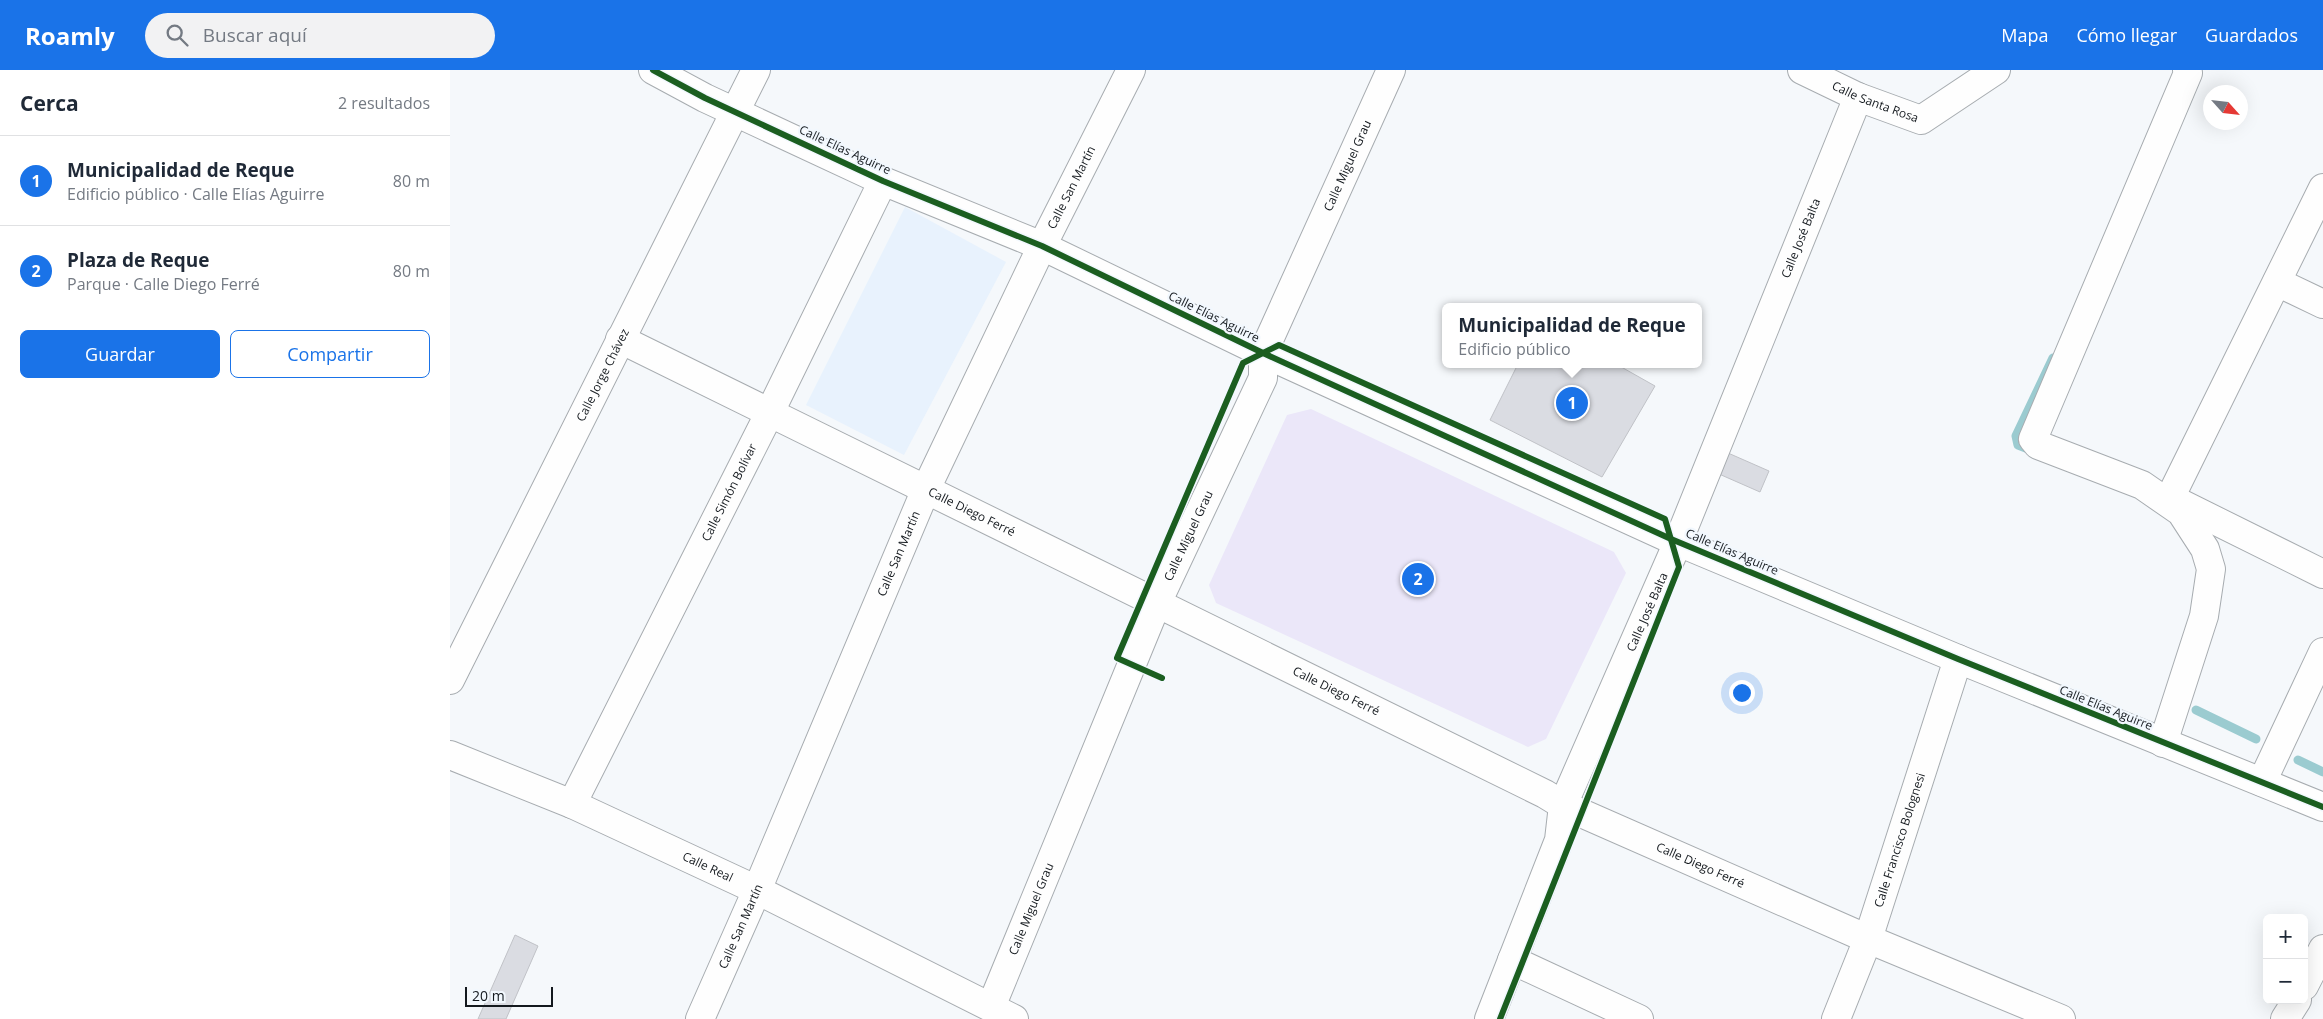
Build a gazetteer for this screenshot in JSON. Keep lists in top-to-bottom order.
{
  "streets": {
    "street": [
      "Calle Santa Rosa",
      "Calle Elías Aguirre",
      "Calle Miguel Grau",
      "Calle San Martín",
      "Calle José Balta",
      "Calle Jorge Chávez",
      "Calle Simón Bolívar",
      "Calle Diego Ferré",
      "Calle Francisco Bolognesi",
      "Calle Real"
    ]
  },
  "crossings": [
    ["Calle Santa Rosa", "Calle José Balta"],
    ["Calle Elías Aguirre", "Calle Miguel Grau"],
    ["Calle Elías Aguirre", "Calle San Martín"],
    ["Calle Elías Aguirre", "Calle José Balta"],
    ["Calle Elías Aguirre", "Calle Jorge Chávez"],
    ["Calle Elías Aguirre", "Calle Simón Bolívar"],
    ["Calle Elías Aguirre", "Calle Francisco Bolognesi"],
    ["Calle Miguel Grau", "Calle Diego Ferré"],
    ["Calle Miguel Grau", "Calle Real"],
    ["Calle San Martín", "Calle Diego Ferré"],
    ["Calle San Martín", "Calle Real"],
    ["Calle José Balta", "Calle Diego Ferré"],
    ["Calle Jorge Chávez", "Calle Diego Ferré"],
    ["Calle Simón Bolívar", "Calle Diego Ferré"],
    ["Calle Simón Bolívar", "Calle Real"],
    ["Calle Diego Ferré", "Calle Francisco Bolognesi"]
  ],
  "scale_bar": "20 m",
  "north": "bottom right",
  "page": {
    "header": "Roamly",
    "search": "Buscar aquí",
    "nav": ["Mapa", "Cómo llegar", "Guardados"],
    "heading": ["Cerca", "2 resultados"],
    "list": [
      {
        "mark": "1",
        "name": "Municipalidad de Reque",
        "note": "Edificio público · Calle Elías Aguirre",
        "value": "80 m"
      },
      {
        "mark": "2",
        "name": "Plaza de Reque",
        "note": "Parque · Calle Diego Ferré",
        "value": "80 m"
      }
    ],
    "popup": ["Municipalidad de Reque", "Edificio público"],
    "buttons": ["Guardar", "Compartir"],
    "pins": ["1", "2"],
    "map_buttons": ["+", "−"],
    "scale": "20 m"
  }
}
